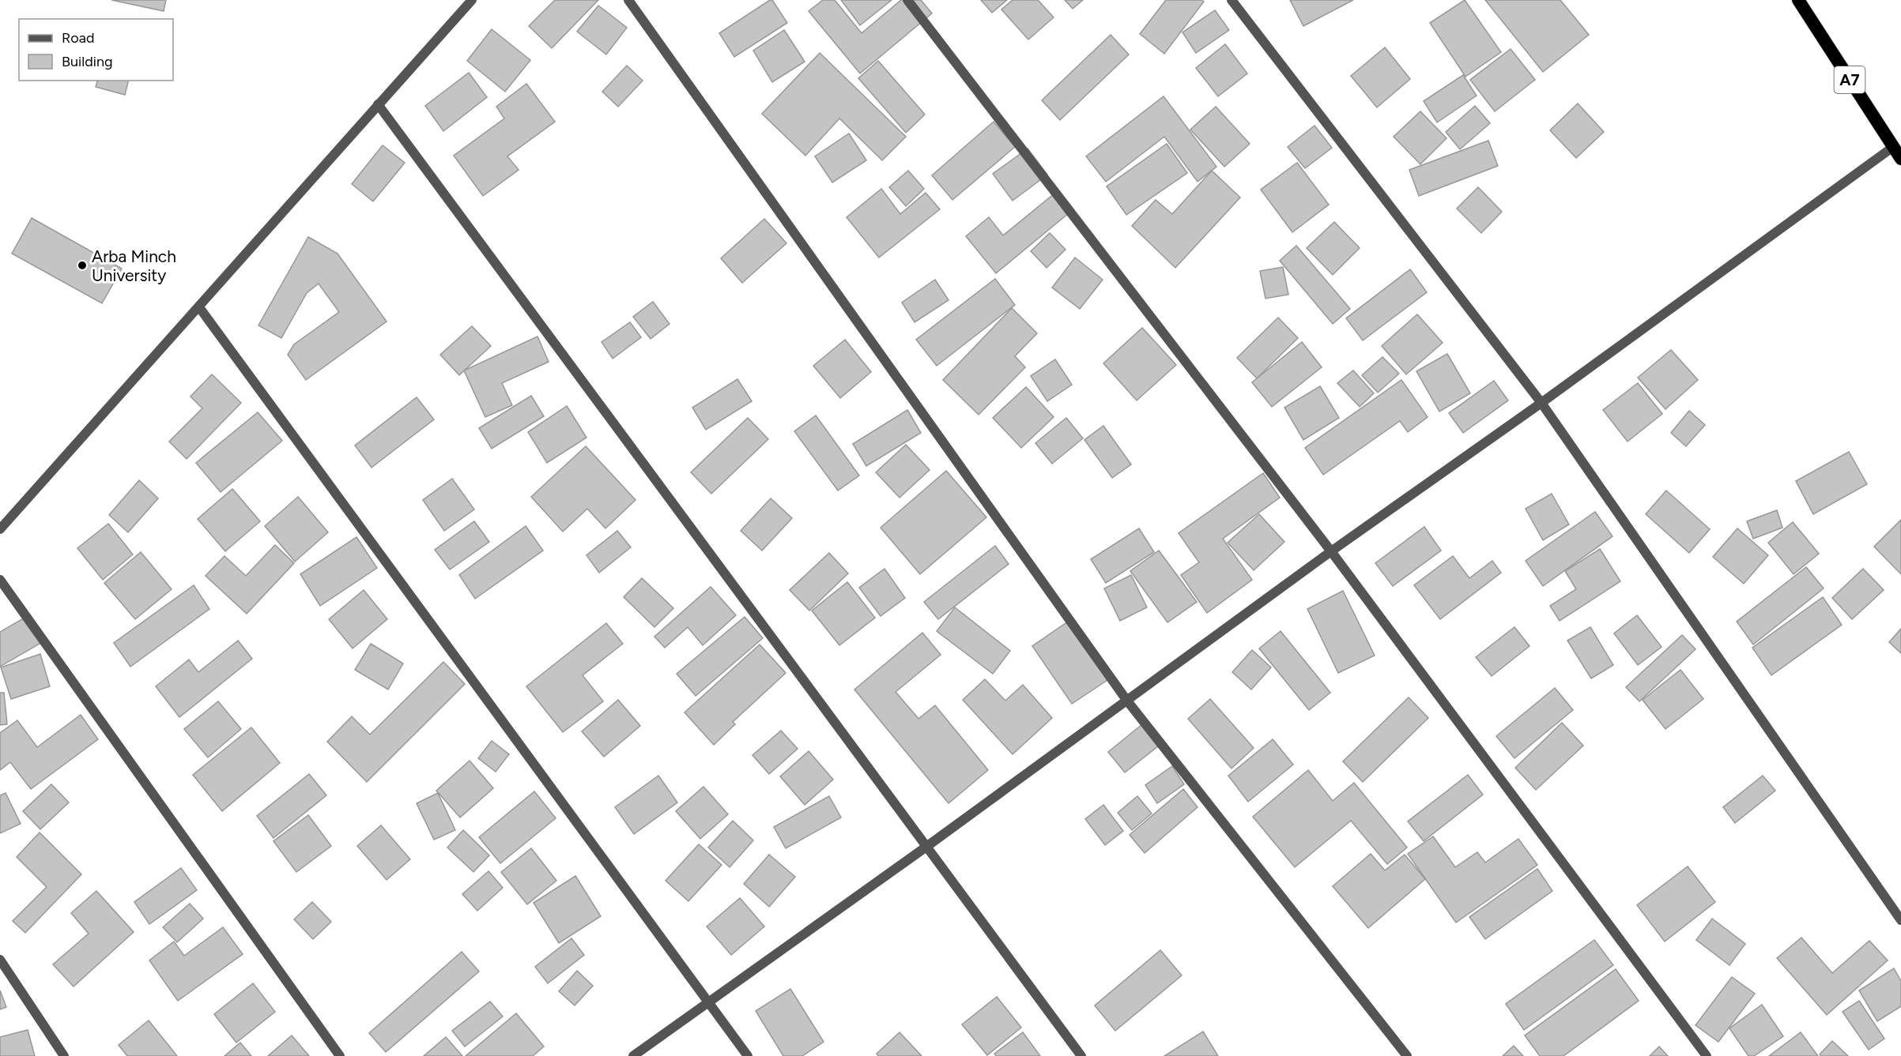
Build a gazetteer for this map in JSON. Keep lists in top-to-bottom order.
{
  "streets": {
    "highway": ["A7"]
  },
  "places": ["Arba Minch University"],
  "legend": ["Road", "Building"]
}
